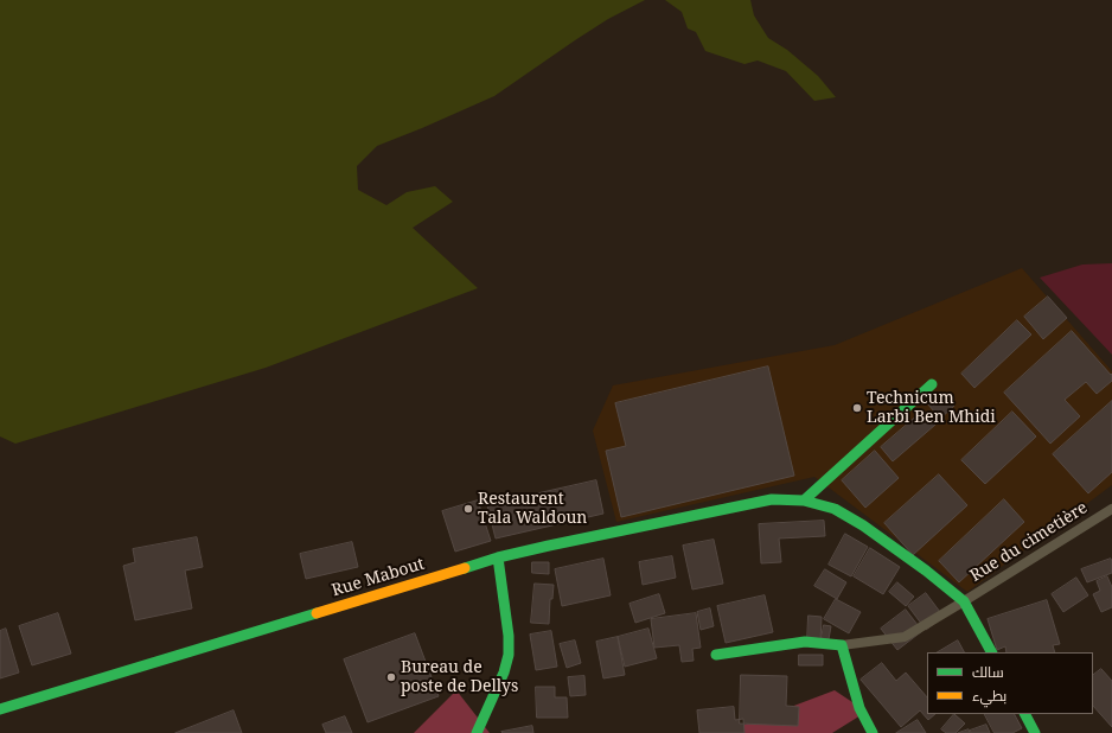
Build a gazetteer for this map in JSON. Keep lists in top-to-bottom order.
{
  "streets": {
    "main road": ["Rue Mabout"],
    "lane": ["Rue du cimetière"]
  },
  "crossings": [
    ["Rue du cimetière", "Rue Mabout"]
  ],
  "places": ["Technicum Larbi Ben Mhidi", "Restaurent Tala Waldoun", "Bureau de poste de Dellys"],
  "legend": ["سالك", "بطيء"]
}
